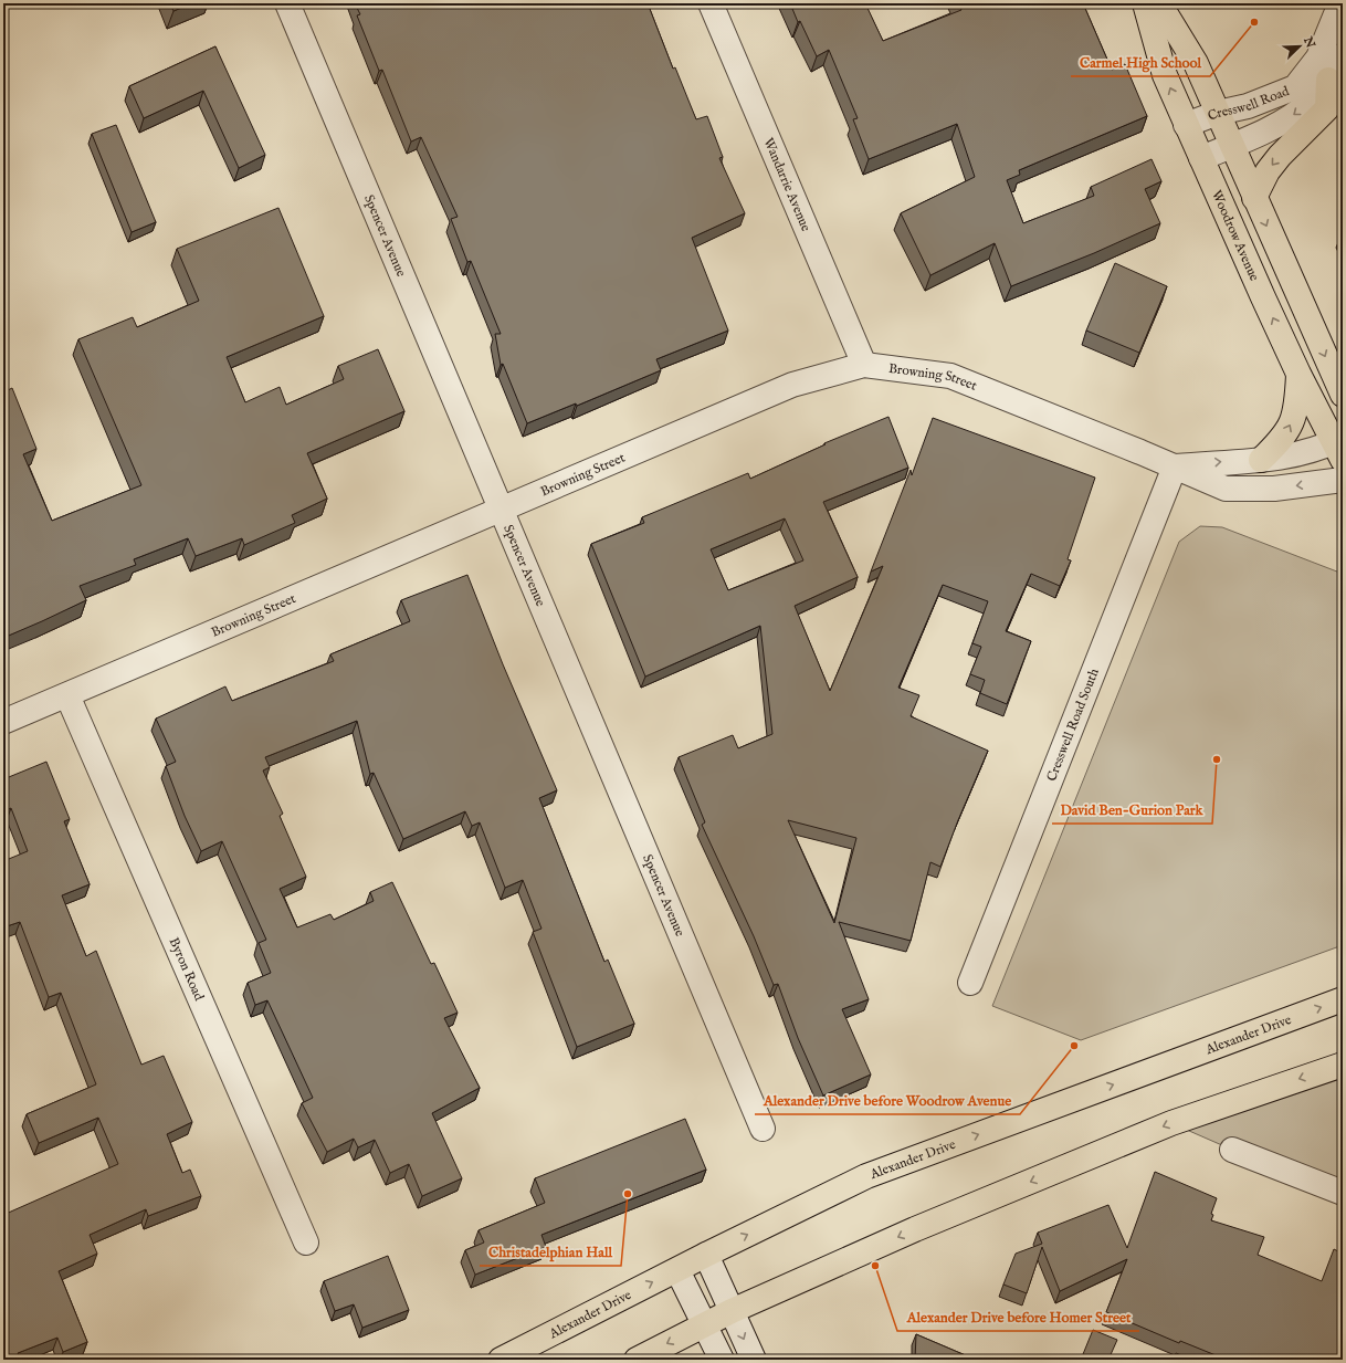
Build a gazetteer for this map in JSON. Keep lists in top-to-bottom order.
{
  "streets": {
    "main road": ["Woodrow Avenue", "Alexander Drive"],
    "street": [
      "Cresswell Road",
      "Wandarrie Avenue",
      "Spencer Avenue",
      "Browning Street",
      "Cresswell Road South",
      "Byron Road"
    ]
  },
  "crossings": [
    ["Cresswell Road", "Woodrow Avenue"],
    ["Wandarrie Avenue", "Browning Street"],
    ["Spencer Avenue", "Browning Street"],
    ["Woodrow Avenue", "Browning Street"],
    ["Browning Street", "Cresswell Road South"],
    ["Browning Street", "Byron Road"]
  ],
  "places": [
    "Carmel High School",
    "David Ben-Gurion Park",
    "Alexander Drive before Woodrow Avenue",
    "Christadelphian Hall",
    "Alexander Drive before Homer Street"
  ],
  "north": "top right"
}
